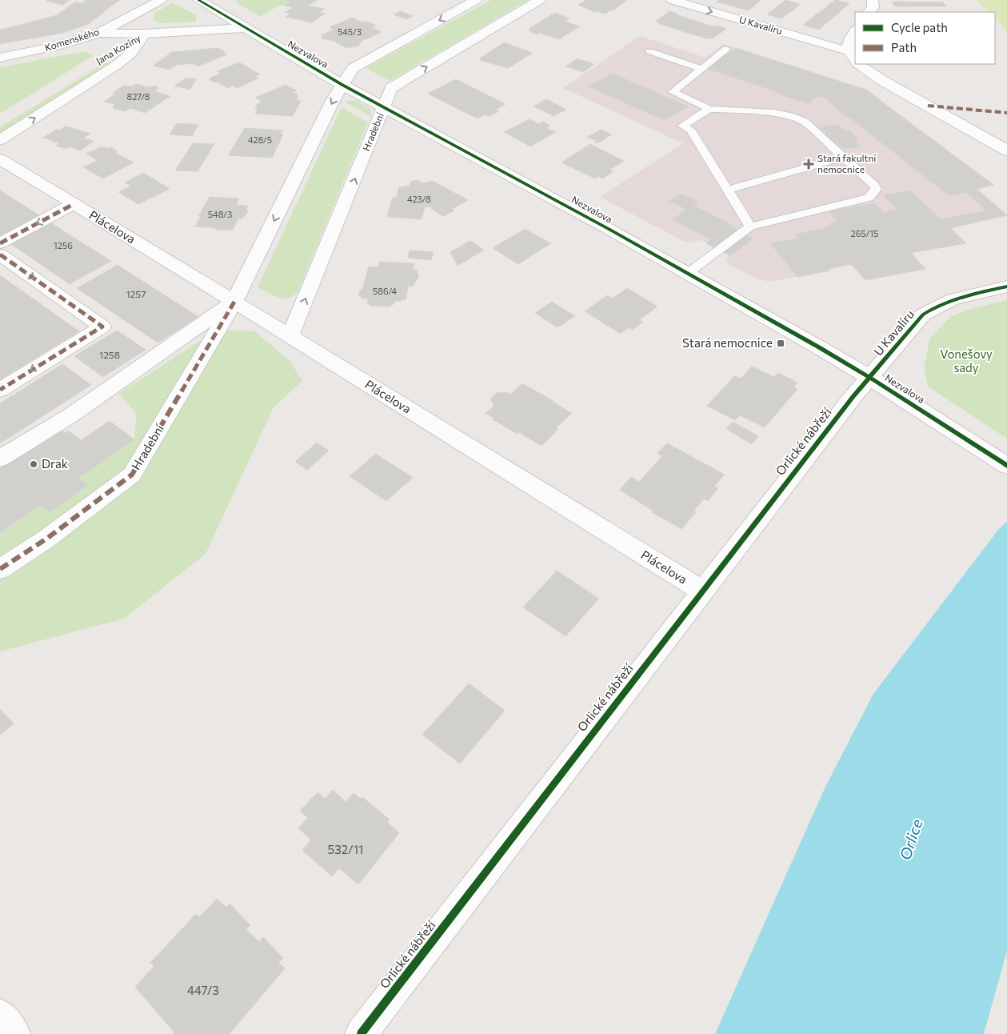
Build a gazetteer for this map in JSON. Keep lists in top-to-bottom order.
{
  "streets": {
    "street": [
      "U Kavalíru",
      "Komenského",
      "Jana Koziny",
      "Nezvalova",
      "Hradební",
      "Plácelova",
      "Orlické nábřeží"
    ]
  },
  "crossings": [
    ["U Kavalíru", "Nezvalova"],
    ["U Kavalíru", "Orlické nábřeží"],
    ["Nezvalova", "Hradební"],
    ["Nezvalova", "Orlické nábřeží"],
    ["Hradební", "Plácelova"],
    ["Plácelova", "Orlické nábřeží"]
  ],
  "one_way": ["U Kavalíru"],
  "water": ["Orlice"],
  "parks": ["Vonešovy sady"],
  "places": {
    "health": ["Stará fakultní nemocnice"],
    "transit": ["Stará nemocnice"],
    "other": ["Drak"]
  },
  "house_numbers": [
    "545/3",
    "827/8",
    "428/5",
    "423/8",
    "548/3",
    "265/15",
    "1256",
    "586/4",
    "1257",
    "1258",
    "532/11",
    "447/3"
  ],
  "legend": ["Cycle path", "Path"]
}
